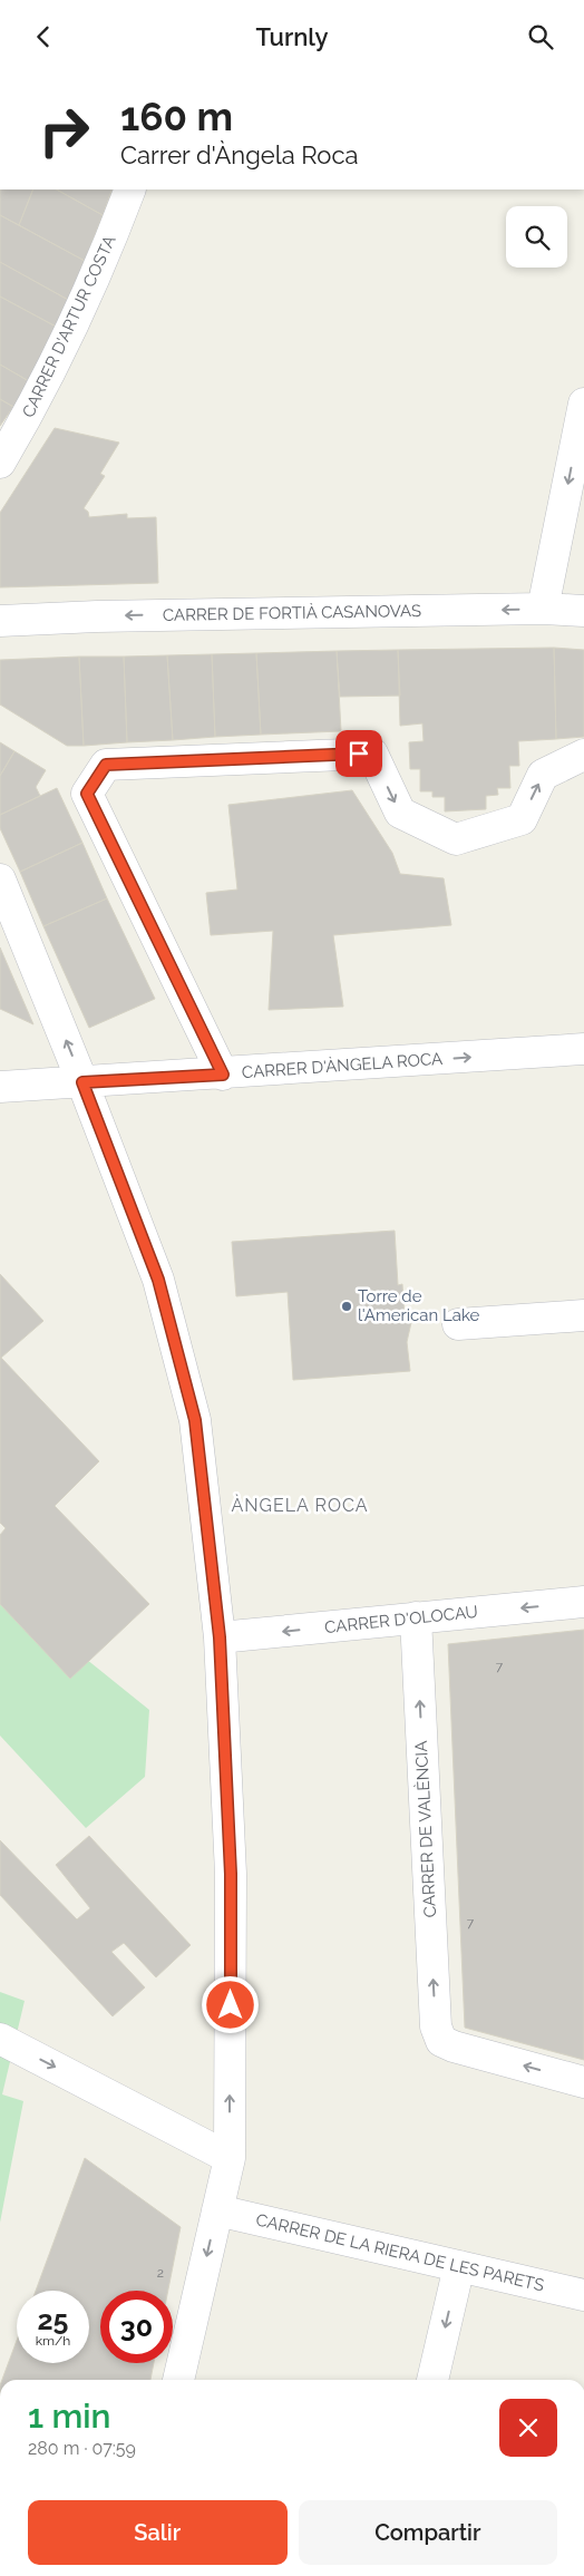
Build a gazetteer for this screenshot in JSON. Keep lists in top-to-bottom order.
{
  "streets": {
    "street": [
      "CARRER D'ARTUR COSTA",
      "CARRER DE FORTIÀ CASANOVAS",
      "CARRER D'ÀNGELA ROCA",
      "CARRER D'OLOCAU",
      "CARRER DE VALÈNCIA",
      "CARRER DE LA RIERA DE LES PARETS"
    ]
  },
  "crossings": [
    ["CARRER D'OLOCAU", "CARRER DE VALÈNCIA"]
  ],
  "one_way": ["CARRER DE FORTIÀ CASANOVAS", "CARRER D'OLOCAU"],
  "districts": ["ÀNGELA ROCA"],
  "places": ["Torre de l'American Lake"],
  "house_numbers": ["7", "7", "2"],
  "page": {
    "header": "Turnly",
    "turn": ["160 m", "Carrer d'Àngela Roca"],
    "speed": "25 km/h",
    "limit": "30",
    "heading": ["1 min", "280 m · 07:59"],
    "buttons": ["Salir", "Compartir"]
  }
}
